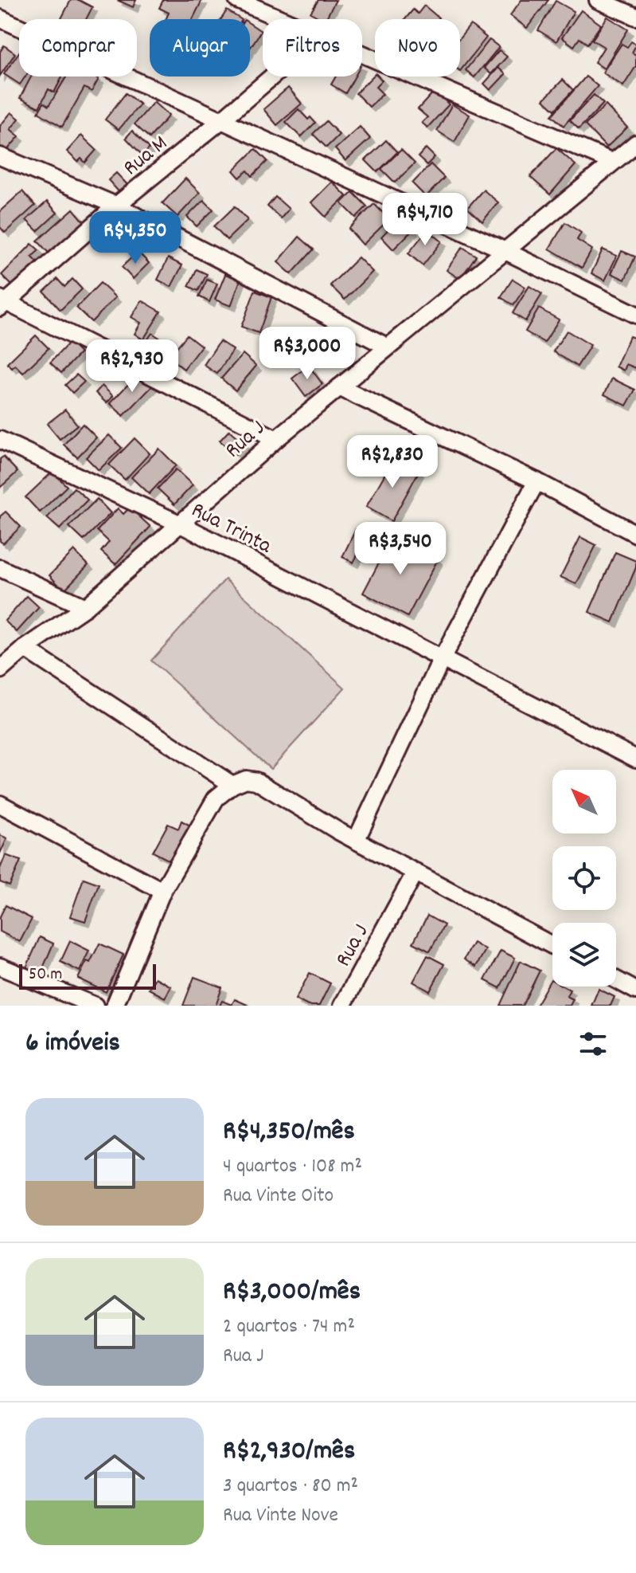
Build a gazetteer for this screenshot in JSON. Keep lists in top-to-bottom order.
{
  "streets": {
    "street": ["Rua M", "Rua J", "Rua Trinta"]
  },
  "crossings": [
    ["Rua J", "Rua Trinta"]
  ],
  "scale_bar": "50 m",
  "north": "top left",
  "page": {
    "chip": [
      "Comprar",
      "Alugar",
      "Filtros",
      "Novo"
    ],
    "price": [
      "R$4,710",
      "R$4,350",
      "R$3,000",
      "R$2,930",
      "R$2,830",
      "R$3,540"
    ],
    "scale": "50 m",
    "heading": "6 imóveis",
    "list": [
      {
        "name": "R$4,350/mês",
        "note": "4 quartos · 108 m² · Rua Vinte Oito"
      },
      {
        "name": "R$3,000/mês",
        "note": "2 quartos · 74 m² · Rua J"
      },
      {
        "name": "R$2,930/mês",
        "note": "3 quartos · 80 m² · Rua Vinte Nove"
      }
    ]
  }
}
